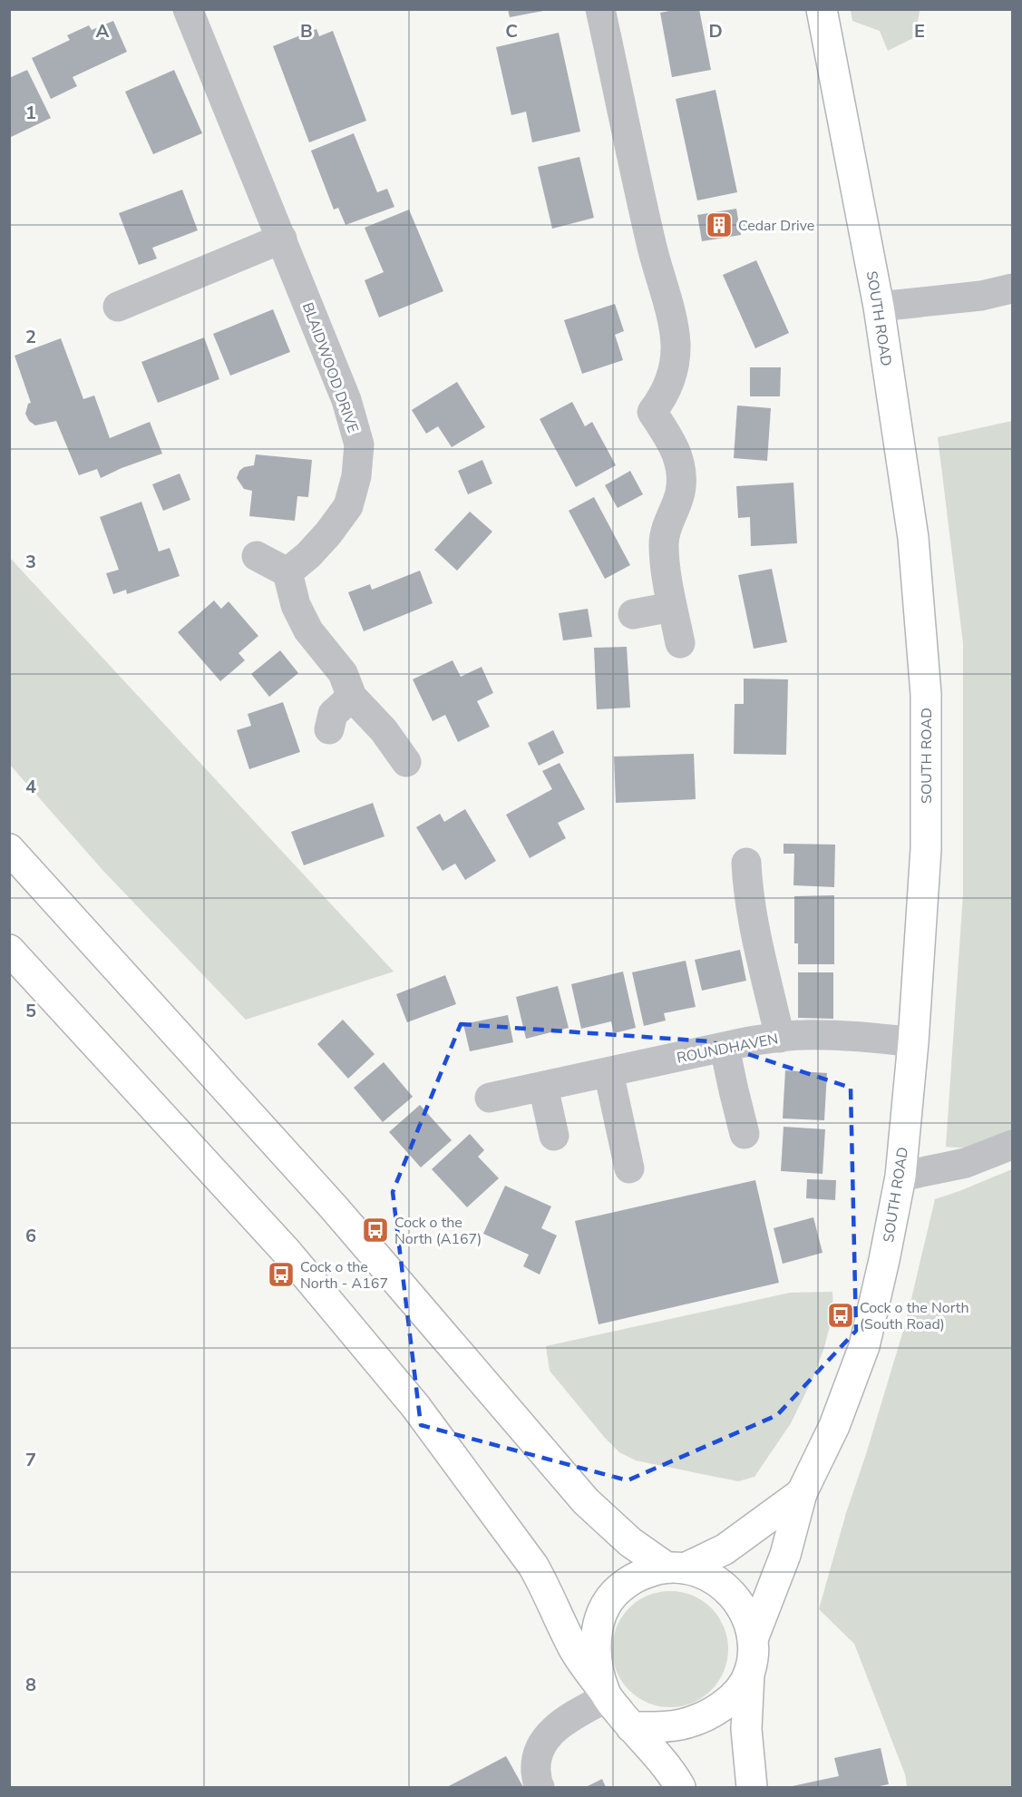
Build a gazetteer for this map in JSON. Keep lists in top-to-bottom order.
{
  "streets": {
    "main road": ["SOUTH ROAD"],
    "street": ["BLAIDWOOD DRIVE", "ROUNDHAVEN"]
  },
  "crossings": [
    ["SOUTH ROAD", "ROUNDHAVEN"]
  ],
  "places": {
    "building": ["Cedar Drive"],
    "bus stop": ["Cock o the North (A167)", "Cock o the North - A167", "Cock o the North (South Road)"]
  },
  "grid": {
    "columns": [
      "A",
      "B",
      "C",
      "D",
      "E"
    ],
    "rows": [
      "1",
      "2",
      "3",
      "4",
      "5",
      "6",
      "7",
      "8"
    ]
  }
}
